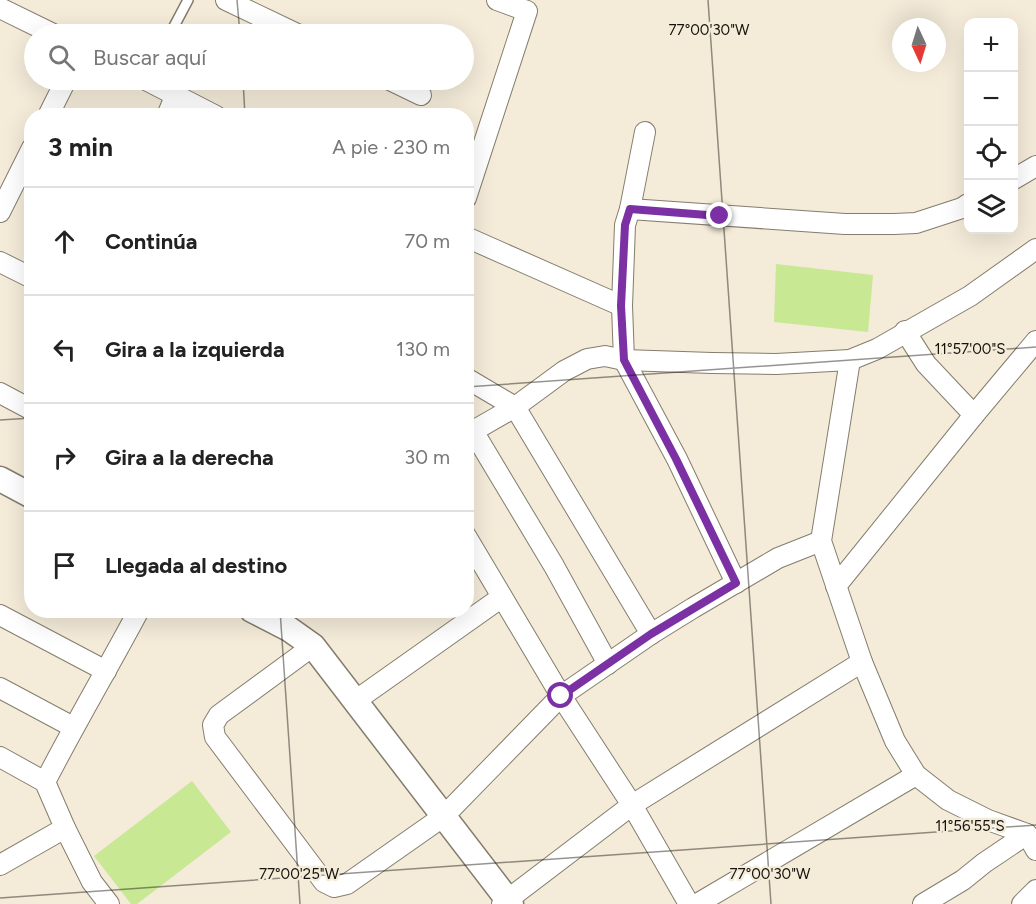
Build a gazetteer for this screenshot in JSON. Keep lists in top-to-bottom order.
{
  "north": "bottom",
  "page": {
    "map_buttons": ["+", "−"],
    "search": "Buscar aquí",
    "heading": ["3 min", "A pie · 230 m"],
    "list": [
      ["Continúa", "70 m"],
      ["Gira a la izquierda", "130 m"],
      ["Gira a la derecha", "30 m"],
      "Llegada al destino"
    ]
  },
  "coordinates": [
    "77°00'30\"W",
    "11°57'00\"S",
    "11°56'55\"S",
    "77°00'25\"W"
  ]
}
